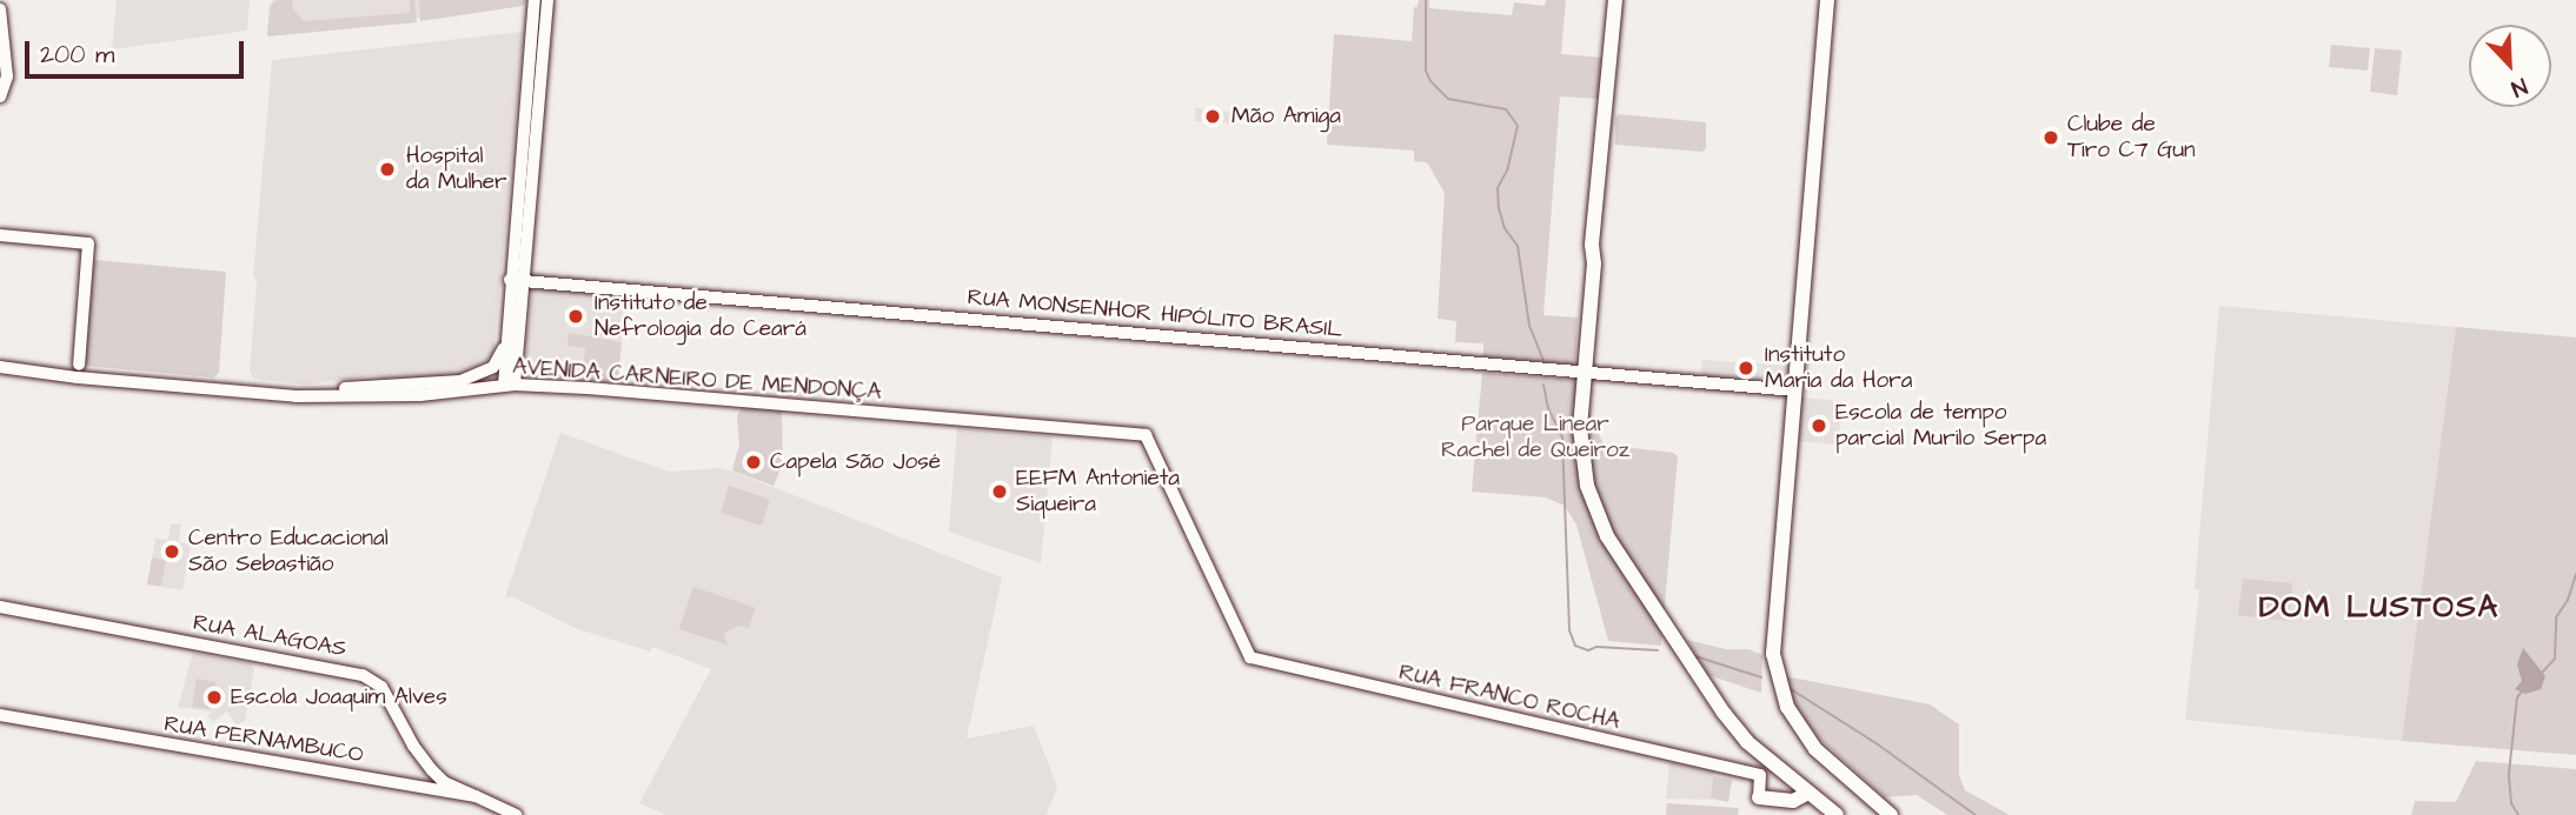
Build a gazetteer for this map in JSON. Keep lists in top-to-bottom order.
{
  "streets": {
    "main road": [
      "RUA MONSENHOR HIPÓLITO BRASIL",
      "AVENIDA CARNEIRO DE MENDONÇA",
      "RUA ALAGOAS",
      "RUA FRANCO ROCHA",
      "RUA PERNAMBUCO"
    ]
  },
  "crossings": [
    ["AVENIDA CARNEIRO DE MENDONÇA", "RUA FRANCO ROCHA"],
    ["RUA ALAGOAS", "RUA PERNAMBUCO"]
  ],
  "districts": ["DOM LUSTOSA"],
  "parks": ["Parque Linear Rachel de Queiroz"],
  "places": [
    "Mão Amiga",
    "Clube de Tiro C7 Gun",
    "Hospital da Mulher",
    "Instituto de Nefrologia do Ceará",
    "Instituto Maria da Hora",
    "Escola de tempo parcial Murilo Serpa",
    "Capela São José",
    "EEFM Antonieta Siqueira",
    "Centro Educacional São Sebastião",
    "Escola Joaquim Alves"
  ],
  "scale_bar": "200 m",
  "north": "bottom right"
}
